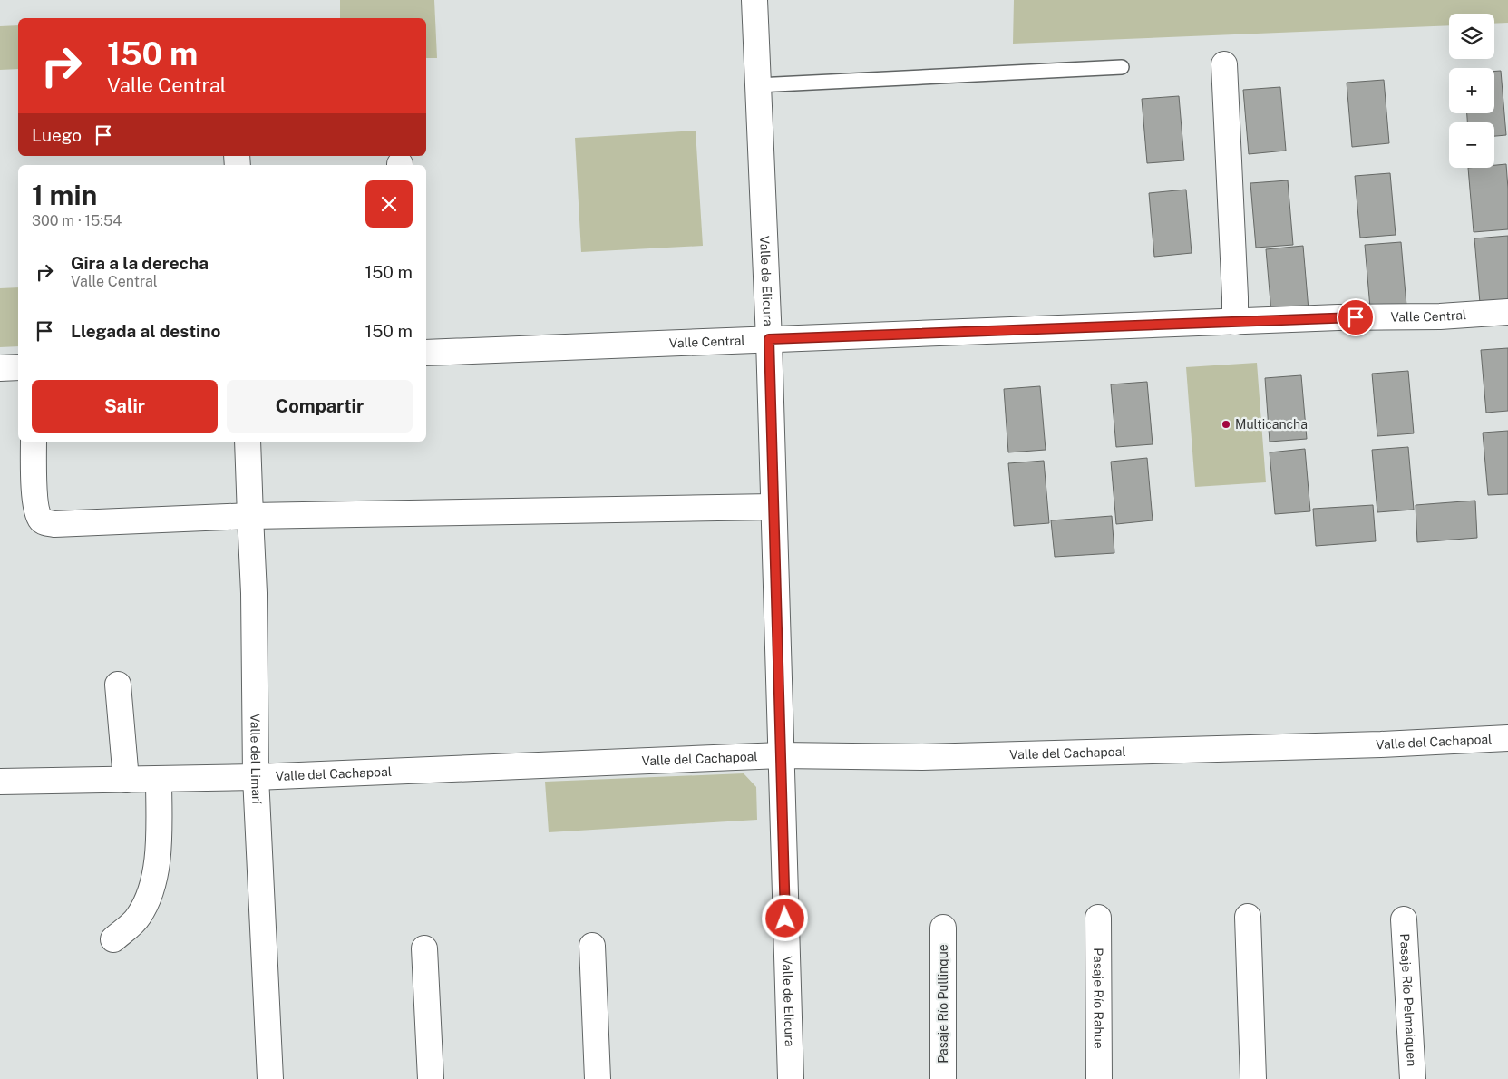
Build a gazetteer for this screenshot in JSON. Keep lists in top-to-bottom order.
{
  "streets": {
    "street": [
      "Valle de Elicura",
      "Valle Central",
      "Valle del Cachapoal",
      "Valle del Limarí",
      "Pasaje Río Rahue",
      "Pasaje Río Pelmaiquen",
      "Pasaje Río Pullinque"
    ]
  },
  "crossings": [
    ["Valle de Elicura", "Valle Central"],
    ["Valle de Elicura", "Valle del Cachapoal"],
    ["Valle del Cachapoal", "Valle del Limarí"]
  ],
  "places": ["Multicancha"],
  "page": {
    "map_buttons": ["+", "−"],
    "turn": ["150 m", "Valle Central"],
    "then": "Luego",
    "heading": ["1 min", "300 m · 15:54"],
    "list": [
      {
        "name": "Gira a la derecha",
        "note": "Valle Central",
        "value": "150 m"
      },
      {
        "name": "Llegada al destino",
        "value": "150 m"
      }
    ],
    "buttons": ["Salir", "Compartir"]
  }
}
